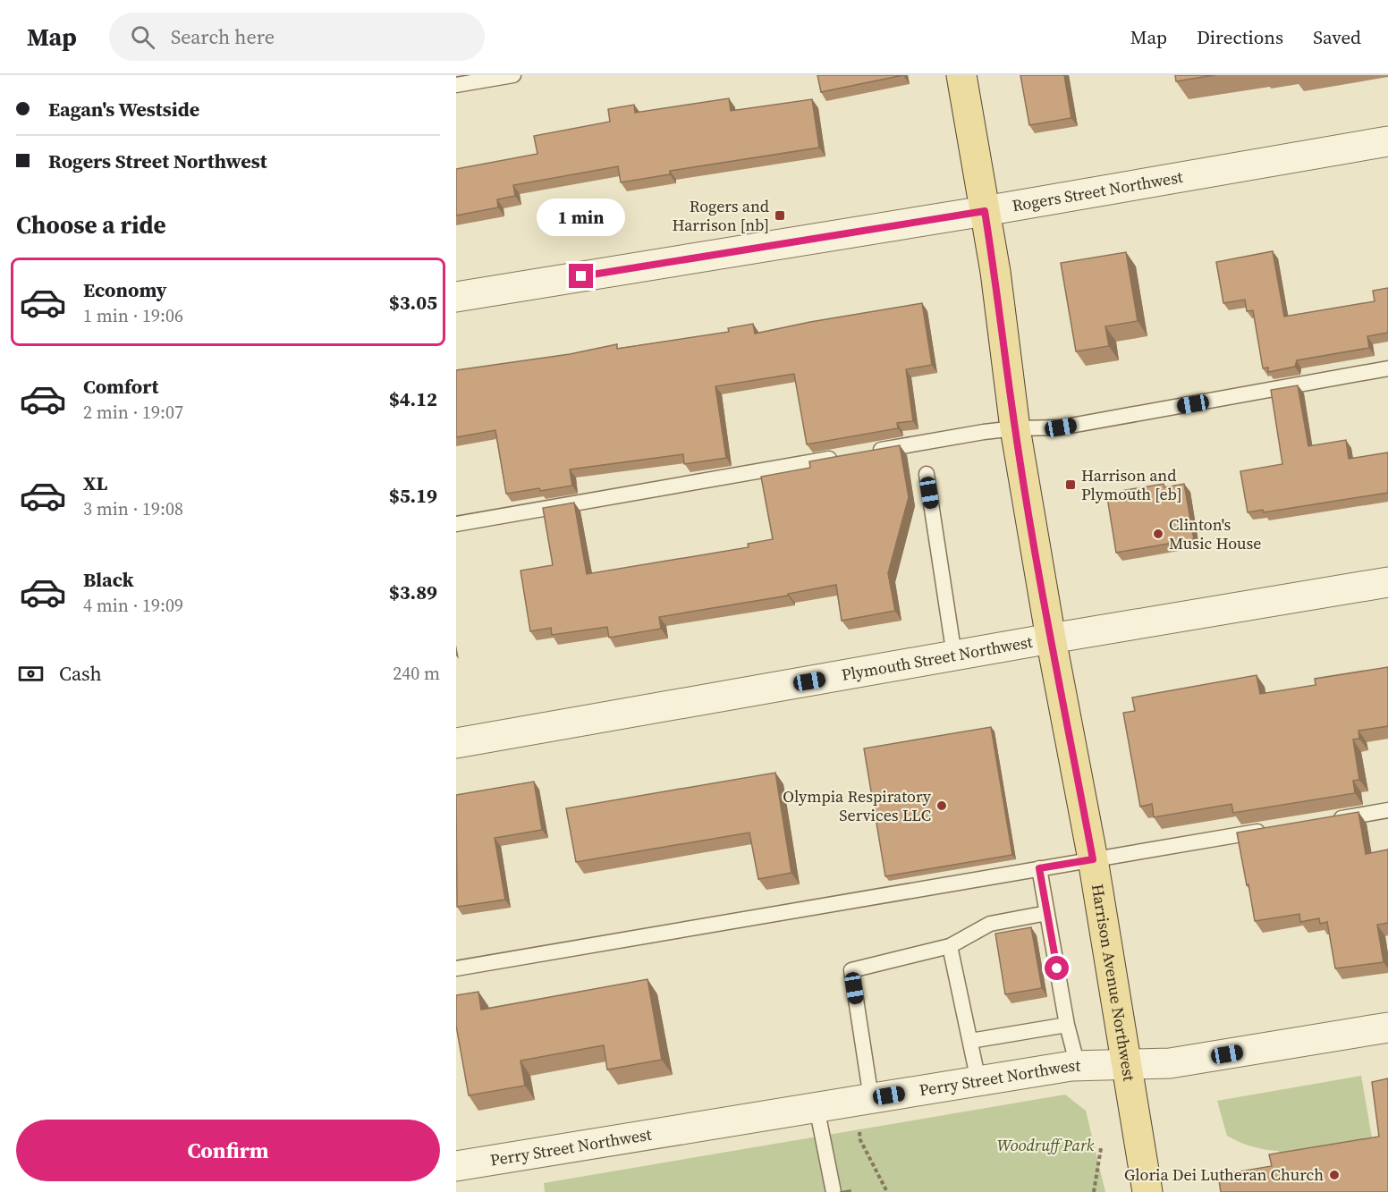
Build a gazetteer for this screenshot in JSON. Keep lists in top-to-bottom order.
{
  "streets": {
    "main road": ["Harrison Avenue Northwest"],
    "street": ["Rogers Street Northwest", "Plymouth Street Northwest", "Perry Street Northwest"]
  },
  "crossings": [
    ["Rogers Street Northwest", "Harrison Avenue Northwest"],
    ["Plymouth Street Northwest", "Harrison Avenue Northwest"],
    ["Harrison Avenue Northwest", "Perry Street Northwest"]
  ],
  "parks": ["Woodruff Park"],
  "places": {
    "transit": ["Rogers and Harrison [nb]", "Harrison and Plymouth [eb]"],
    "other": ["Clinton's Music House", "Olympia Respiratory Services LLC", "Gloria Dei Lutheran Church"]
  },
  "page": {
    "header": "Map",
    "search": "Search here",
    "nav": ["Map", "Directions", "Saved"],
    "banner": ["Eagan's Westside", "Rogers Street Northwest"],
    "heading": "Choose a ride",
    "bubble": "1 min",
    "list": [
      {
        "name": "Economy",
        "note": "1 min · 19:06",
        "value": "$3.05"
      },
      {
        "name": "Comfort",
        "note": "2 min · 19:07",
        "value": "$4.12"
      },
      {
        "name": "XL",
        "note": "3 min · 19:08",
        "value": "$5.19"
      },
      {
        "name": "Black",
        "note": "4 min · 19:09",
        "value": "$3.89"
      }
    ],
    "pay": ["Cash", "240 m"],
    "buttons": "Confirm"
  }
}
